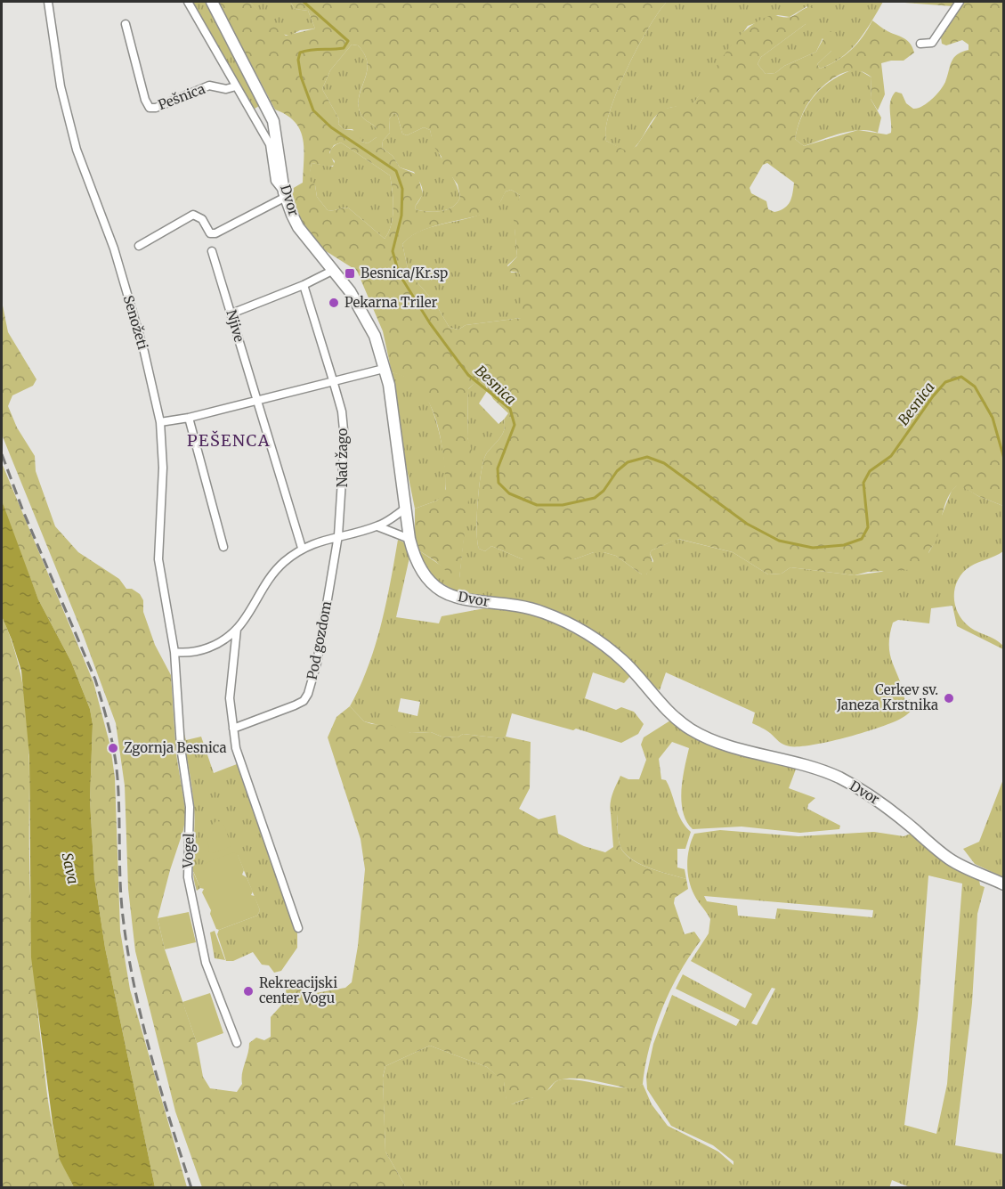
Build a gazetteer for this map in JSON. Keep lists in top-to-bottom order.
{
  "streets": {
    "street": [
      "Pešnica",
      "Dvor",
      "Senožeti",
      "Njive",
      "Nad žago",
      "Pod gozdom",
      "Vogel"
    ]
  },
  "crossings": [
    ["Senožeti", "Vogel"],
    ["Nad žago", "Pod gozdom"]
  ],
  "districts": ["PEŠENCA"],
  "water": ["Besnica", "Sava"],
  "places": {
    "transit": ["Besnica/Kr.sp"],
    "other": [
      "Pekarna Triler",
      "Cerkev sv. Janeza Krstnika",
      "Zgornja Besnica",
      "Rekreacijski center Vogu"
    ]
  }
}
